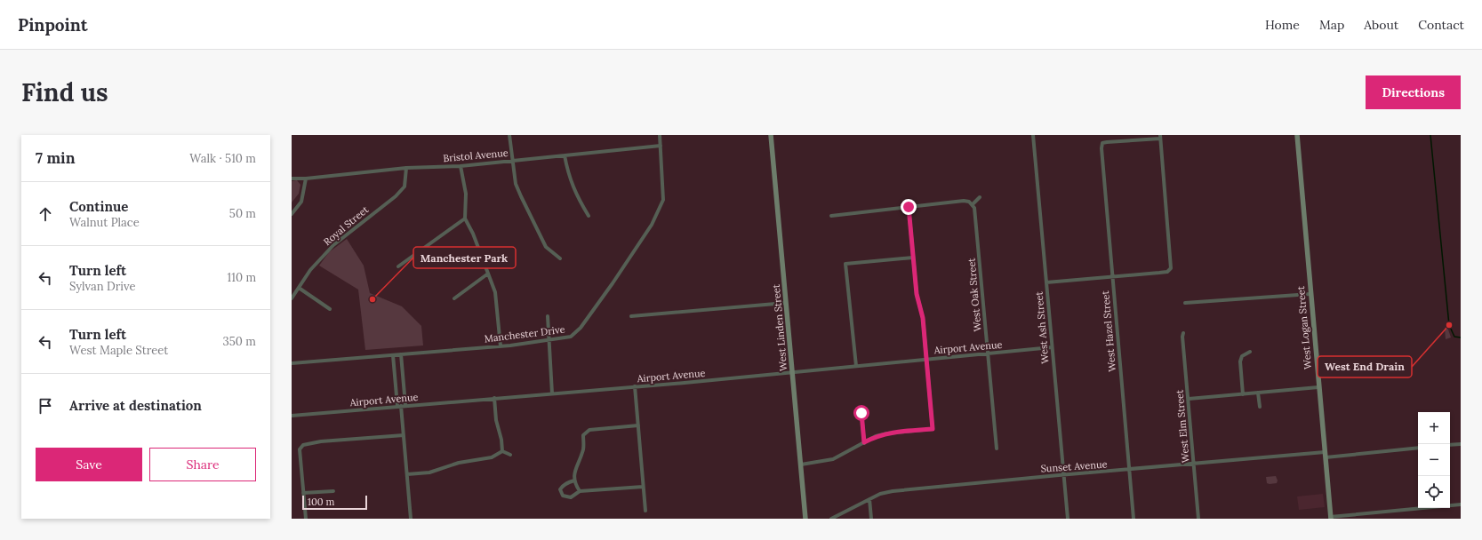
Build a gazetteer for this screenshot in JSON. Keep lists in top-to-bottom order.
{
  "streets": {
    "street": [
      "Bristol Avenue",
      "Royal Street",
      "West Oak Street",
      "West Linden Street",
      "West Ash Street",
      "West Logan Street",
      "West Hazel Street",
      "Manchester Drive",
      "Airport Avenue",
      "West Elm Street",
      "Sunset Avenue"
    ]
  },
  "crossings": [
    ["Bristol Avenue", "Royal Street"],
    ["Bristol Avenue", "Manchester Drive"],
    ["West Oak Street", "Airport Avenue"],
    ["West Linden Street", "Airport Avenue"],
    ["West Ash Street", "Airport Avenue"],
    ["West Ash Street", "Sunset Avenue"],
    ["West Logan Street", "Sunset Avenue"],
    ["West Hazel Street", "Sunset Avenue"],
    ["West Elm Street", "Sunset Avenue"]
  ],
  "places": ["Manchester Park", "West End Drain"],
  "scale_bar": "100 m",
  "page": {
    "header": "Pinpoint",
    "nav": [
      "Home",
      "Map",
      "About",
      "Contact"
    ],
    "buttons": [
      "Directions",
      ["Save", "Share"]
    ],
    "title": "Find us",
    "heading": ["7 min", "Walk · 510 m"],
    "list": [
      ["Continue", "Walnut Place", "50 m"],
      ["Turn left", "Sylvan Drive", "110 m"],
      ["Turn left", "West Maple Street", "350 m"],
      "Arrive at destination"
    ],
    "map_buttons": ["+", "−"],
    "scale": "100 m"
  }
}
